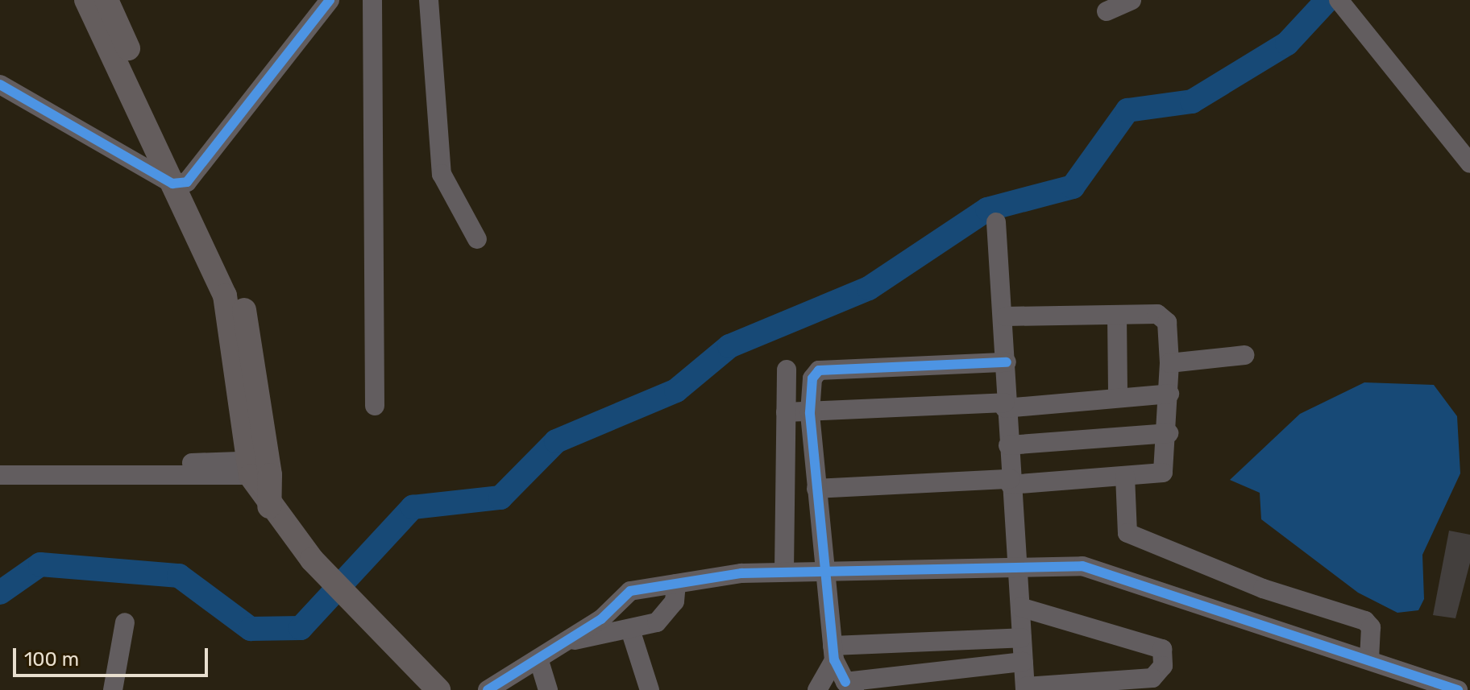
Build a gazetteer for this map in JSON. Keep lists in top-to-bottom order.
{
  "scale_bar": "100 m"
}
